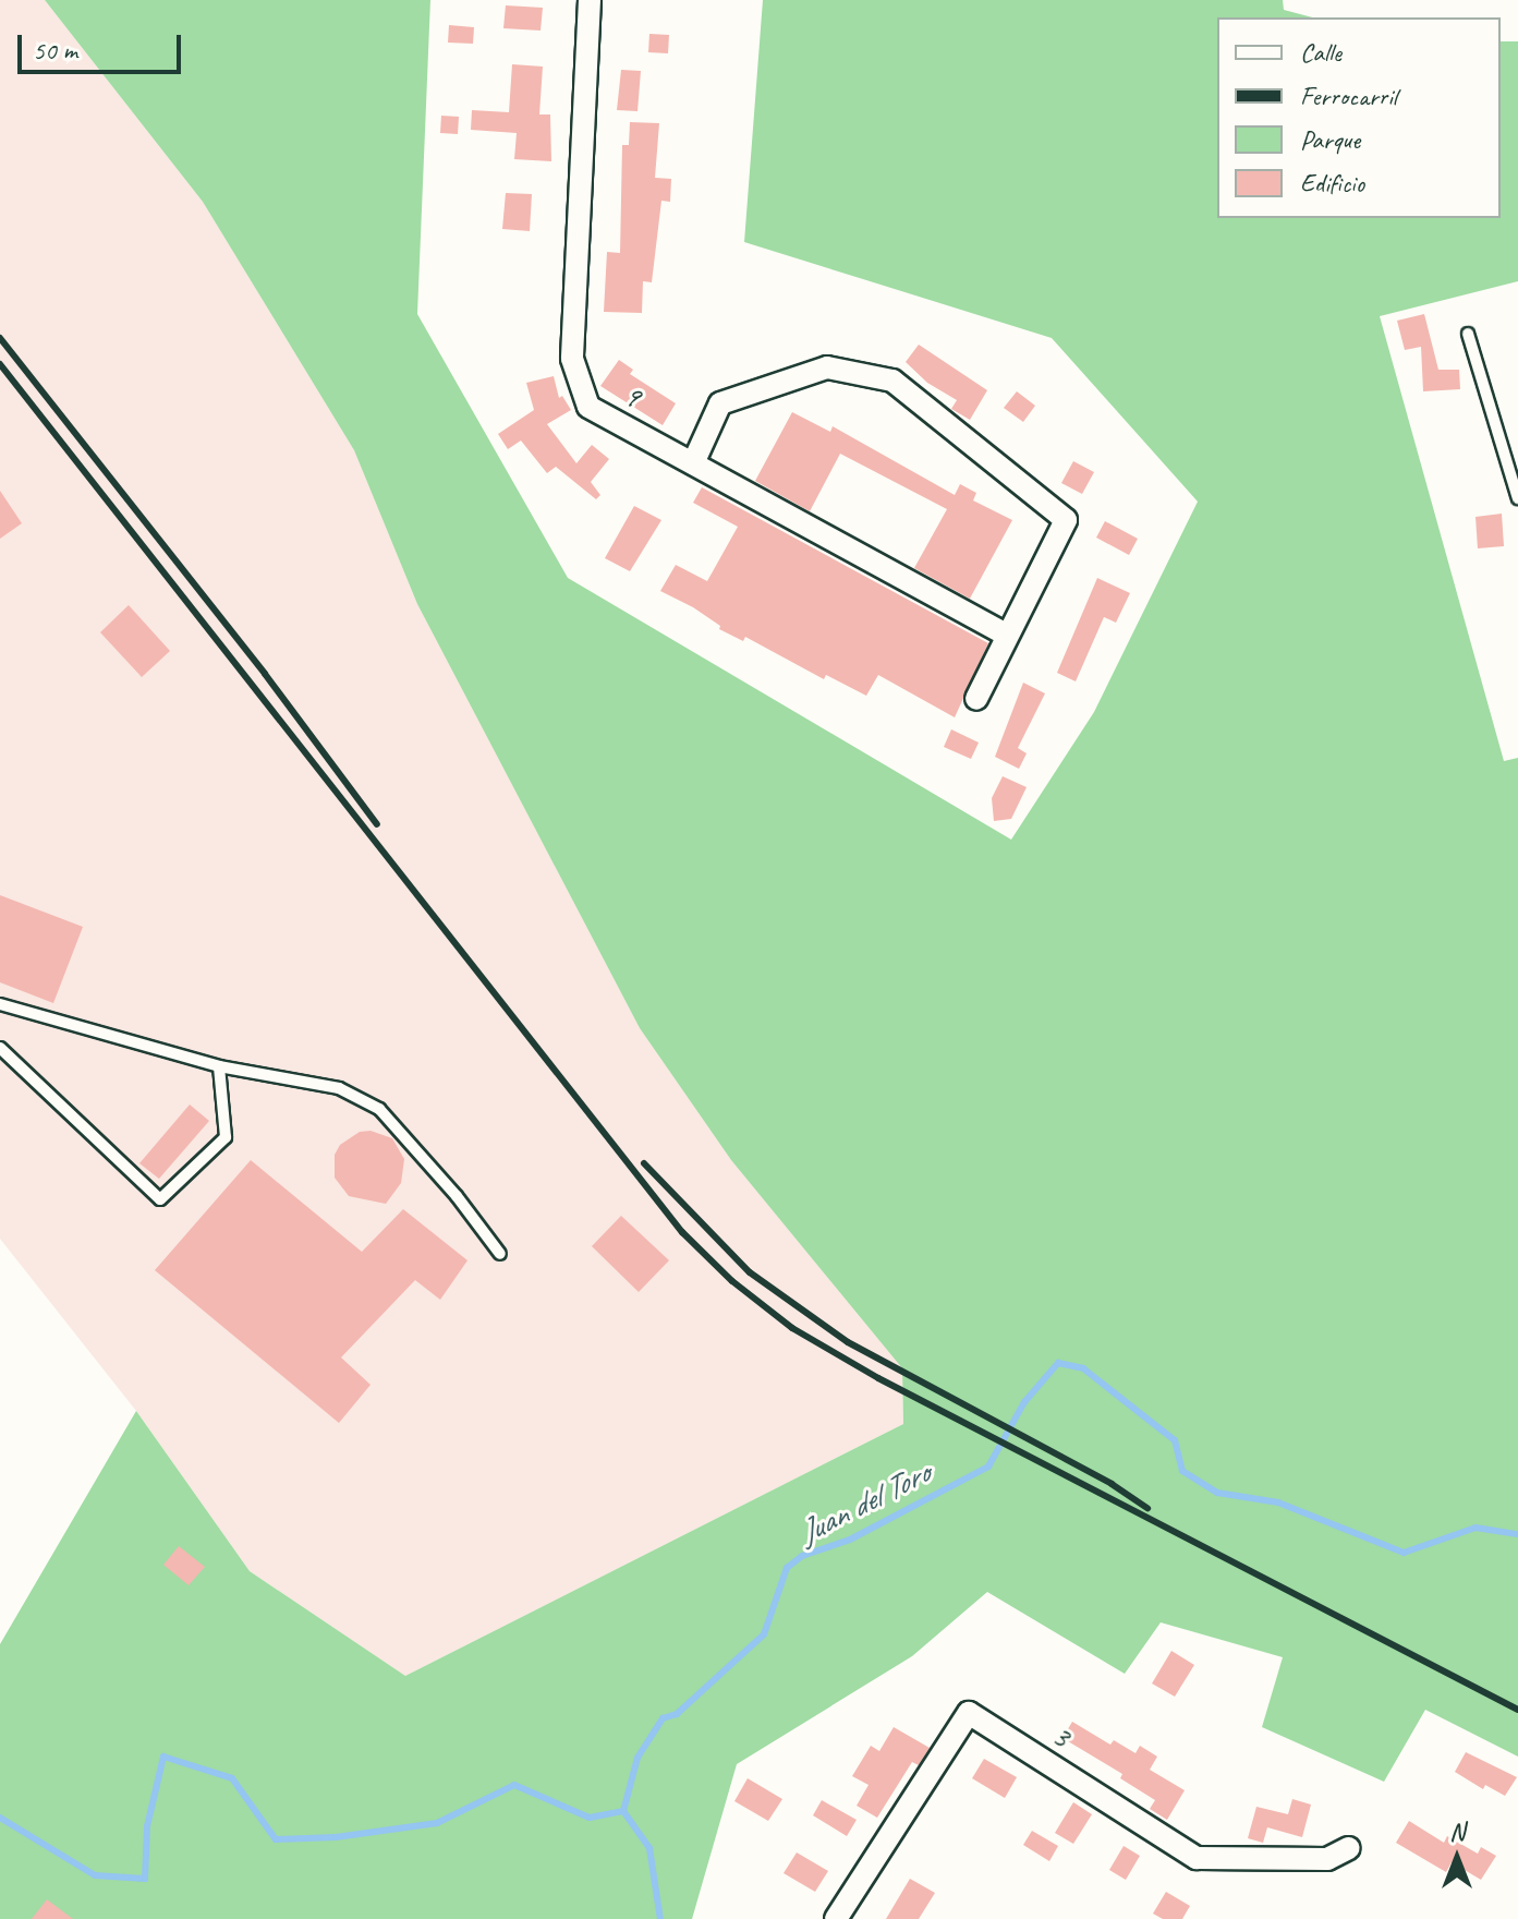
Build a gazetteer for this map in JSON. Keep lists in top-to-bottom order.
{
  "streets": {
    "street": ["9", "3"]
  },
  "water": ["Juan del Toro"],
  "legend": [
    "Calle",
    "Ferrocarril",
    "Parque",
    "Edificio"
  ],
  "scale_bar": "50 m",
  "north": "top"
}
